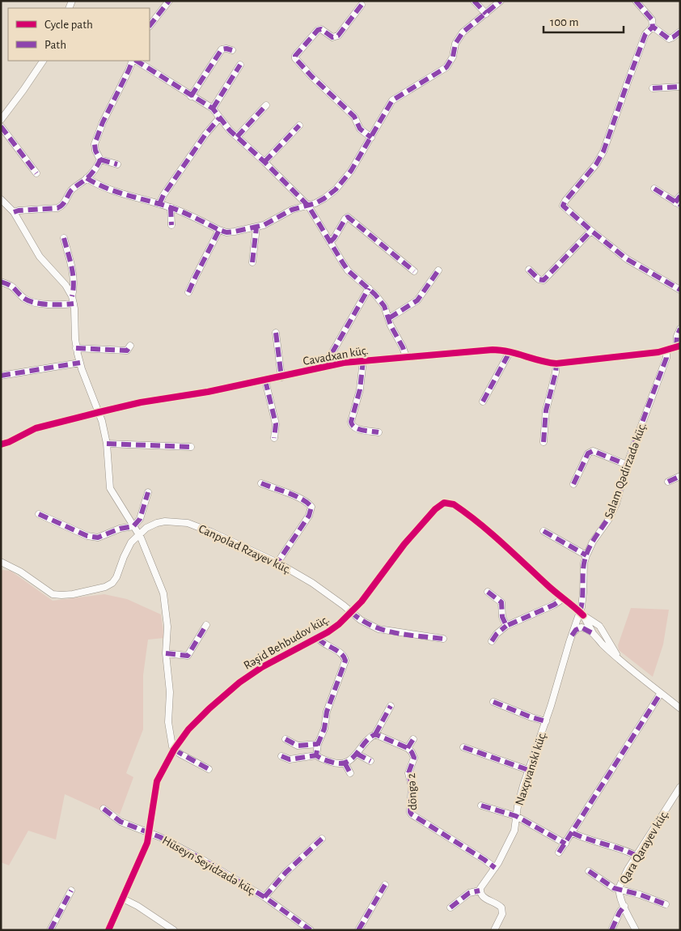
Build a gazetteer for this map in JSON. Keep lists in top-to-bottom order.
{
  "streets": {
    "street": [
      "Cavadxan küç.",
      "Salam Qədirzadə küç.",
      "Canpolad Rzayev küç.",
      "Rəşid Behbudov küç.",
      "Naxçıvanski küç.",
      "döngə 2",
      "Qara Qarayev küç.",
      "Hüseyn Seyidzadə küç."
    ]
  },
  "crossings": [
    ["Cavadxan küç.", "Salam Qədirzadə küç."],
    ["Salam Qədirzadə küç.", "Rəşid Behbudov küç."],
    ["Salam Qədirzadə küç.", "Naxçıvanski küç."],
    ["Canpolad Rzayev küç.", "Rəşid Behbudov küç."],
    ["Rəşid Behbudov küç.", "Naxçıvanski küç."],
    ["Rəşid Behbudov küç.", "Hüseyn Seyidzadə küç."],
    ["Naxçıvanski küç.", "döngə 2"]
  ],
  "legend": ["Cycle path", "Path"],
  "scale_bar": "100 m"
}
